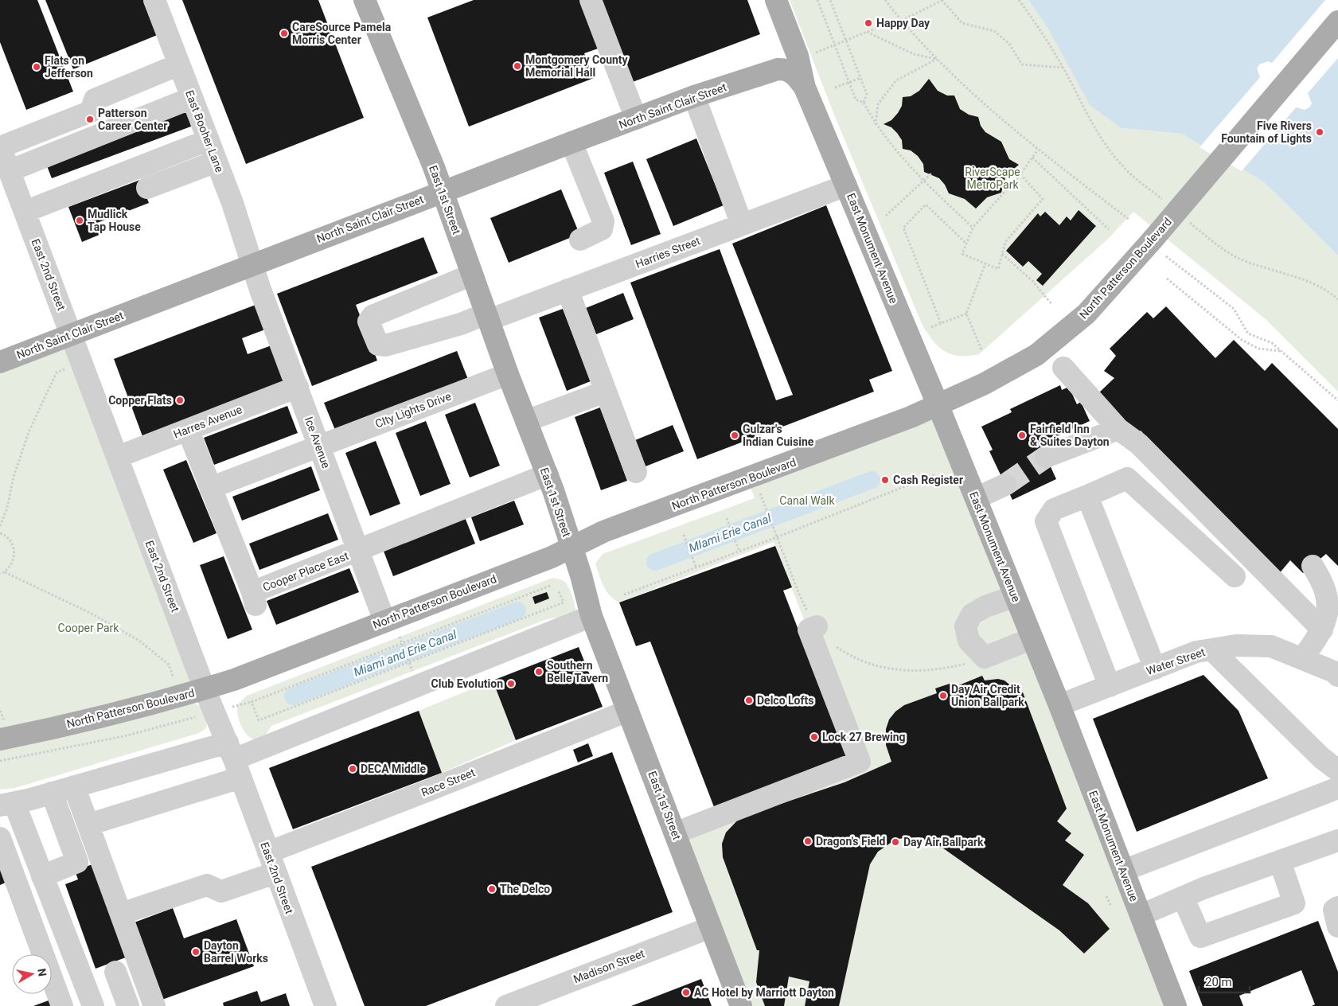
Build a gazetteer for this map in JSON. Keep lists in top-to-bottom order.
{
  "streets": {
    "main road": [
      "North Saint Clair Street",
      "East 1st Street",
      "East Monument Avenue",
      "North Patterson Boulevard"
    ],
    "street": [
      "East Booher Lane",
      "Harries Street",
      "East 2nd Street",
      "CIty Lights Drive",
      "Harres Avenue",
      "Ice Avenue",
      "Cooper Place East",
      "Water Street",
      "Race Street",
      "Madison Street"
    ]
  },
  "crossings": [
    ["North Saint Clair Street", "East Booher Lane"],
    ["North Saint Clair Street", "East 1st Street"],
    ["North Saint Clair Street", "East Monument Avenue"],
    ["North Saint Clair Street", "East 2nd Street"],
    ["North Saint Clair Street", "Ice Avenue"],
    ["East Booher Lane", "Ice Avenue"],
    ["East 1st Street", "Harries Street"],
    ["East 1st Street", "North Patterson Boulevard"],
    ["East 1st Street", "CIty Lights Drive"],
    ["East 1st Street", "Cooper Place East"],
    ["East 1st Street", "Race Street"],
    ["East 1st Street", "Madison Street"],
    ["East Monument Avenue", "Harries Street"],
    ["East Monument Avenue", "North Patterson Boulevard"],
    ["East Monument Avenue", "Water Street"],
    ["North Patterson Boulevard", "East 2nd Street"],
    ["North Patterson Boulevard", "Ice Avenue"],
    ["East 2nd Street", "Harres Avenue"],
    ["East 2nd Street", "Race Street"],
    ["CIty Lights Drive", "Ice Avenue"],
    ["CIty Lights Drive", "Cooper Place East"],
    ["Harres Avenue", "Ice Avenue"],
    ["Ice Avenue", "Cooper Place East"]
  ],
  "water": ["MIami Erie Canal", "Miami and Erie Canal"],
  "parks": ["RiverScape MetroPark", "Canal Walk", "Cooper Park"],
  "places": [
    "Happy Day",
    "CareSource Pamela Morris Center",
    "Montgomery County Memorial Hall",
    "Flats on Jefferson",
    "Patterson Career Center",
    "Five Rivers Fountain of Lights",
    "Mudlick Tap House",
    "Copper Flats",
    "Gulzar's Indian Cuisine",
    "Fairfield Inn & Suites Dayton",
    "Cash Register",
    "Southern Belle Tavern",
    "Club Evolution",
    "Day Air Credit Union Ballpark",
    "Delco Lofts",
    "Lock 27 Brewing",
    "DECA Middle",
    "Dragon's Field",
    "Day Air Ballpark",
    "The Delco",
    "Dayton Barrel Works",
    "AC Hotel by Marriott Dayton"
  ],
  "scale_bar": "20 m",
  "north": "right"
}
